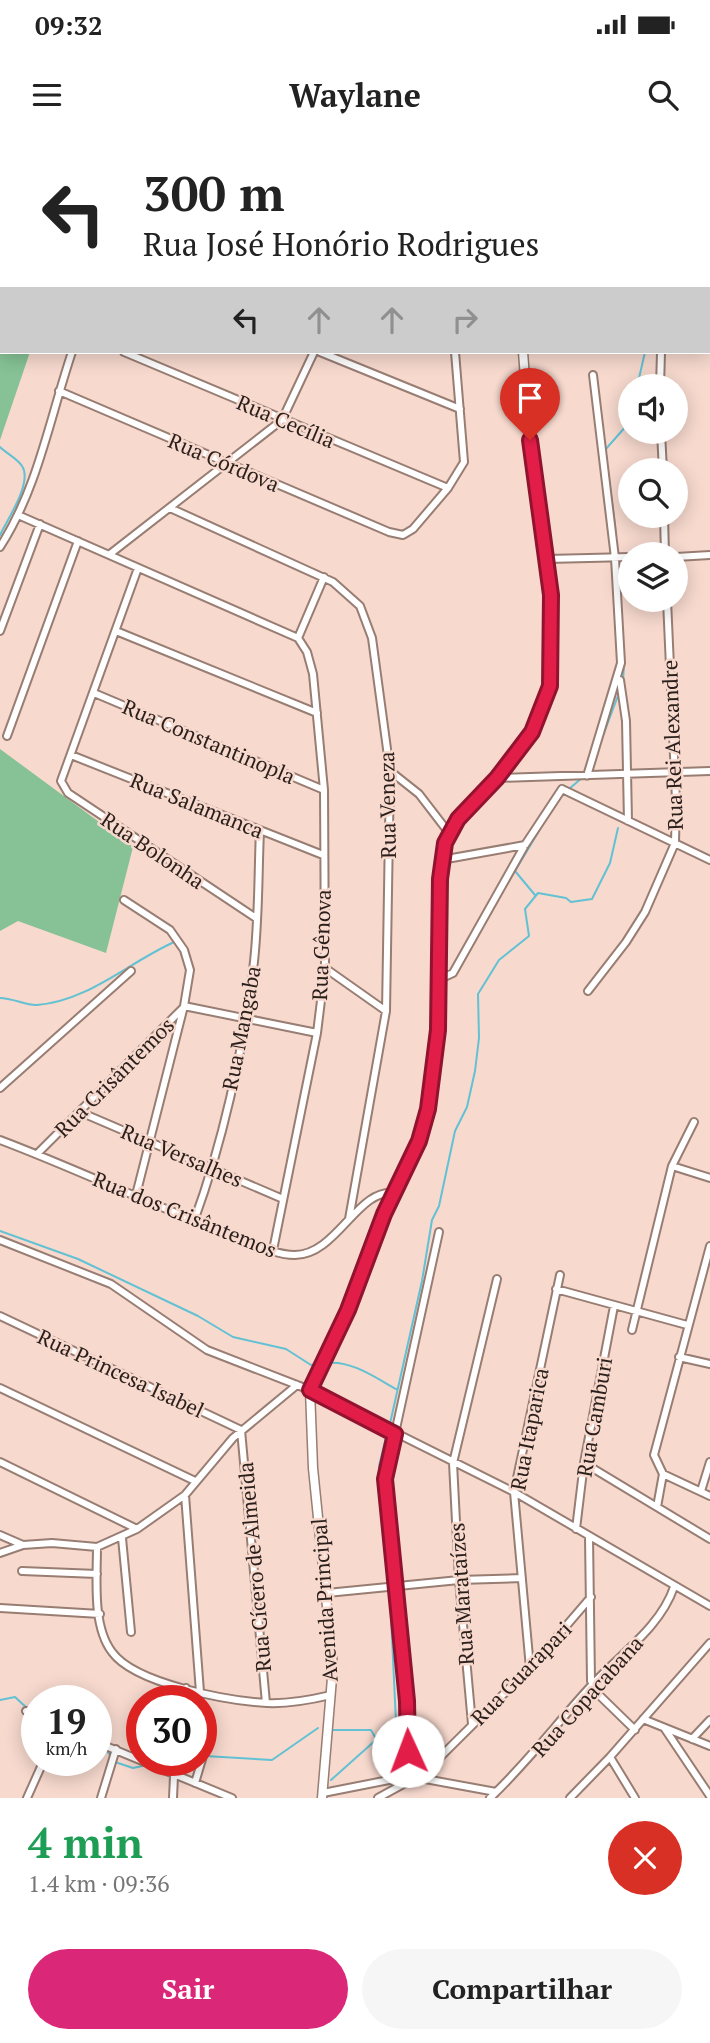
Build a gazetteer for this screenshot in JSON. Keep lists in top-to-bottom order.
{
  "streets": {
    "street": [
      "Rua Cecília",
      "Rua Córdova",
      "Rua Constantinopla",
      "Rua Rei Alexandre",
      "Rua Salamanca",
      "Rua Veneza",
      "Rua Bolonha",
      "Rua Gênova",
      "Rua Mangaba",
      "Rua Crisântemos",
      "Rua Versalhes",
      "Rua dos Crisântemos",
      "Rua Princesa Isabel",
      "Rua Camburi",
      "Rua Itaparica",
      "Rua Cícero de Almeida",
      "Rua Marataízes",
      "Avenida Principal",
      "Rua Guarapari",
      "Rua Copacabana"
    ]
  },
  "crossings": [
    ["Rua Cecília", "Rua Córdova"],
    ["Rua Constantinopla", "Rua Gênova"],
    ["Rua Salamanca", "Rua Bolonha"],
    ["Rua Salamanca", "Rua Gênova"],
    ["Rua Salamanca", "Rua Mangaba"],
    ["Rua Veneza", "Rua dos Crisântemos"],
    ["Rua Bolonha", "Rua Mangaba"],
    ["Rua Gênova", "Rua Crisântemos"],
    ["Rua Gênova", "Rua Versalhes"],
    ["Rua Gênova", "Rua dos Crisântemos"],
    ["Rua Mangaba", "Rua Crisântemos"],
    ["Rua Mangaba", "Rua Versalhes"],
    ["Rua Mangaba", "Rua dos Crisântemos"],
    ["Rua Crisântemos", "Rua Versalhes"],
    ["Rua Crisântemos", "Rua dos Crisântemos"],
    ["Rua Princesa Isabel", "Rua Cícero de Almeida"],
    ["Rua Itaparica", "Rua Guarapari"],
    ["Rua Marataízes", "Rua Guarapari"]
  ],
  "page": {
    "status": "09:32",
    "header": "Waylane",
    "turn": ["300 m", "Rua José Honório Rodrigues"],
    "speed": "19 km/h",
    "limit": "30",
    "heading": ["4 min", "1.4 km · 09:36"],
    "buttons": ["Sair", "Compartilhar"]
  }
}
